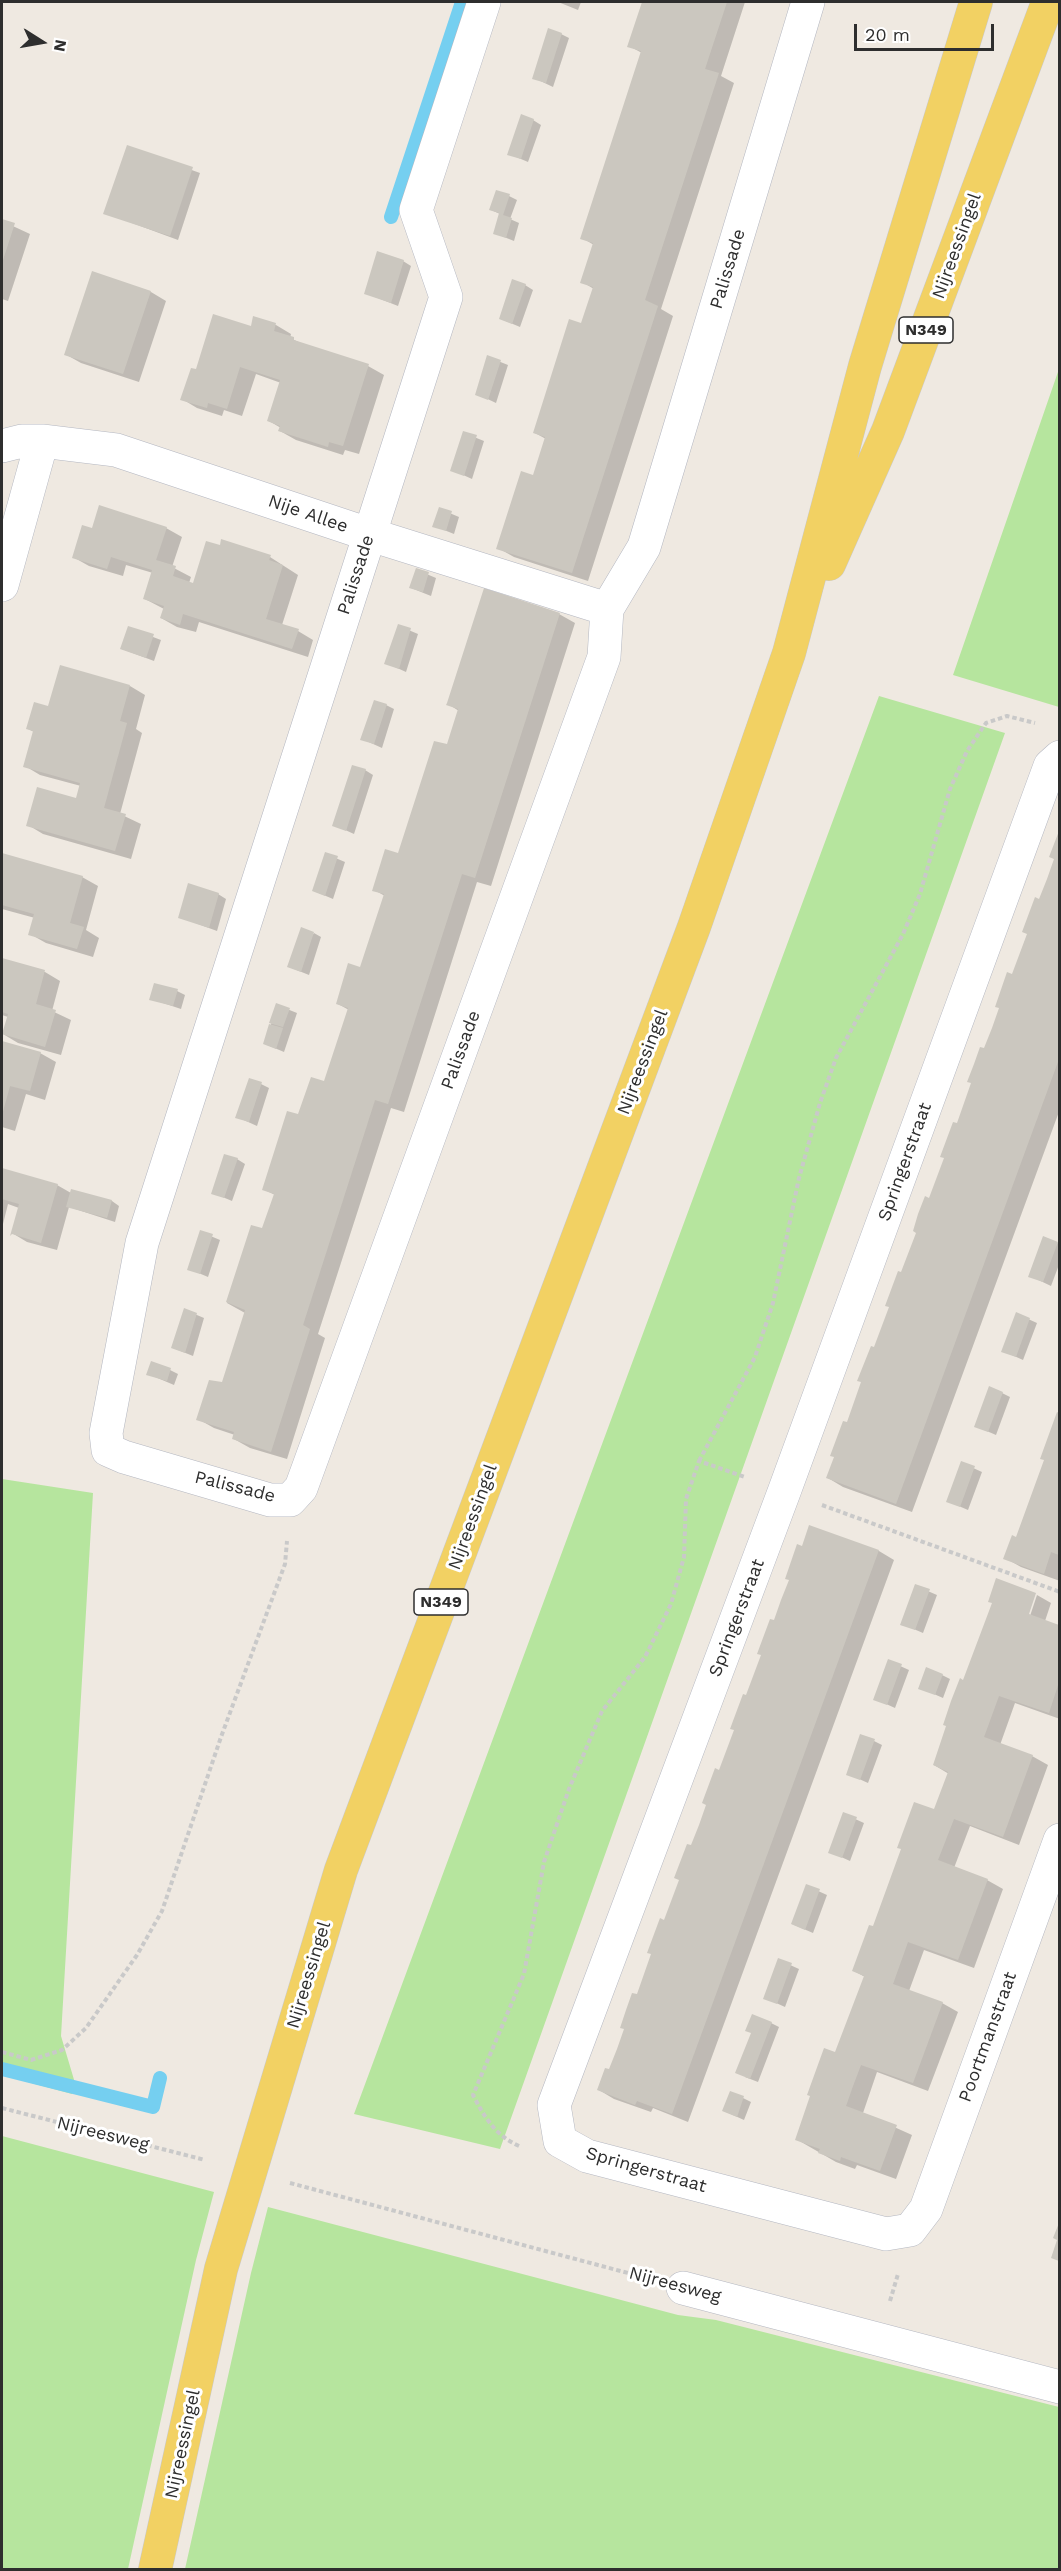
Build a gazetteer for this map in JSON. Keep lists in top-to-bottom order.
{
  "streets": {
    "main road": ["Nijreessingel", "N349"],
    "street": [
      "Palissade",
      "Nije Allee",
      "Springerstraat",
      "Poortmanstraat",
      "Nijreesweg"
    ]
  },
  "crossings": [
    ["Palissade", "Nije Allee"],
    ["Springerstraat", "Poortmanstraat"]
  ],
  "scale_bar": "20 m",
  "north": "right"
}
